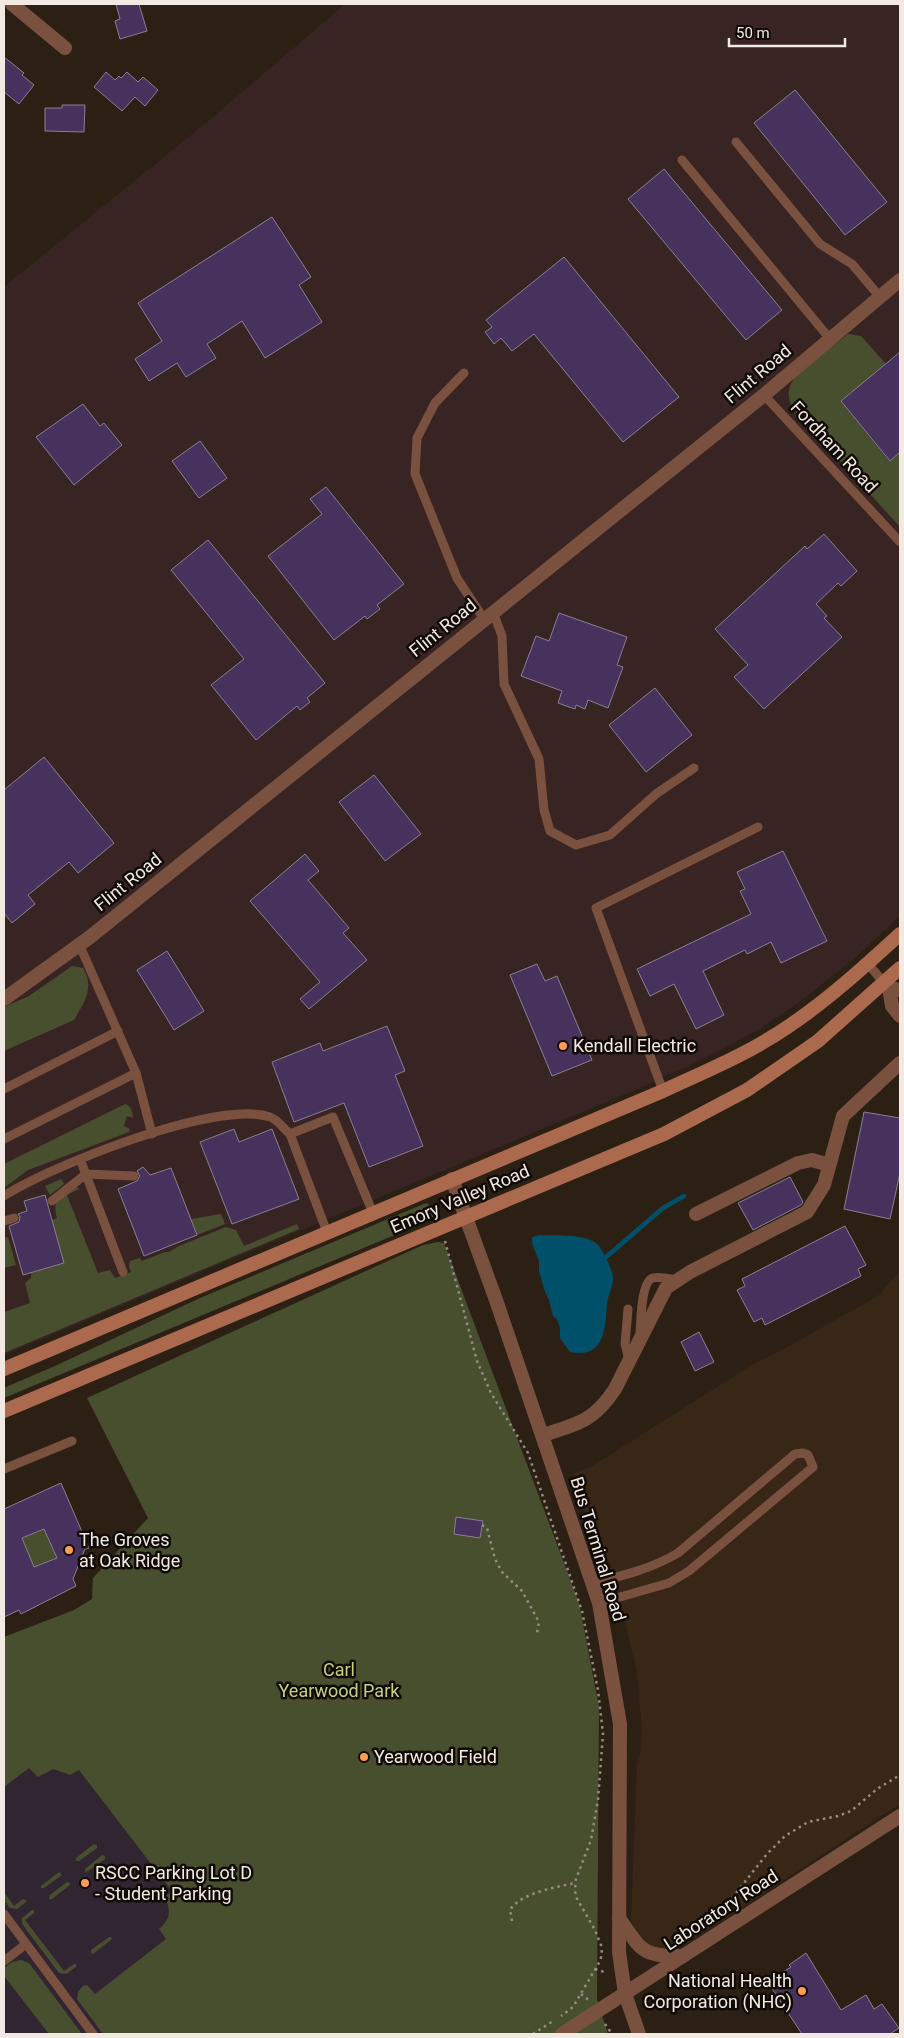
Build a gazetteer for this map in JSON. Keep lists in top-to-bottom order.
{
  "streets": {
    "main road": ["Emory Valley Road"],
    "street": ["Flint Road", "Bus Terminal Road", "Laboratory Road"],
    "lane": ["Fordham Road"]
  },
  "crossings": [
    ["Flint Road", "Fordham Road"],
    ["Emory Valley Road", "Bus Terminal Road"],
    ["Bus Terminal Road", "Laboratory Road"]
  ],
  "parks": ["Carl Yearwood Park"],
  "places": [
    "Kendall Electric",
    "The Groves at Oak Ridge",
    "Yearwood Field",
    "RSCC Parking Lot D - Student Parking",
    "National Health Corporation (NHC)"
  ],
  "scale_bar": "50 m"
}
